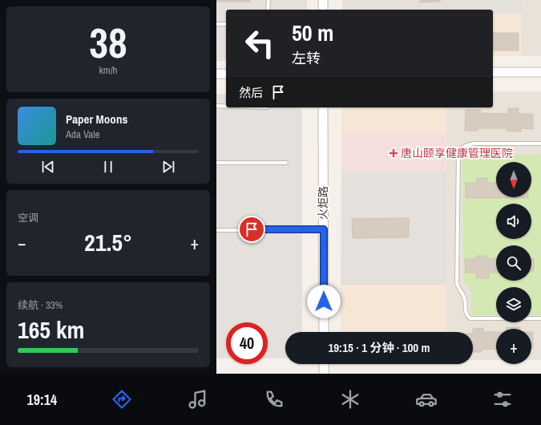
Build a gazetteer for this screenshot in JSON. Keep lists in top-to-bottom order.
{
  "streets": {
    "street": ["火炬路"]
  },
  "places": {
    "health": ["唐山颐享健康管理医院"]
  },
  "north": "bottom",
  "page": {
    "tile": [
      ["38", "km/h"],
      "空调",
      ["续航 · 33%", "165 km"]
    ],
    "turn": ["50 m", "左转"],
    "then": "然后",
    "song": ["Paper Moons", "Ada Vale"],
    "map_buttons": "+",
    "heat": ["−", "21.5°", "+"],
    "limit": "40",
    "trip": "19:15 · 1 分钟 · 100 m",
    "tabs": "19:14"
  }
}
